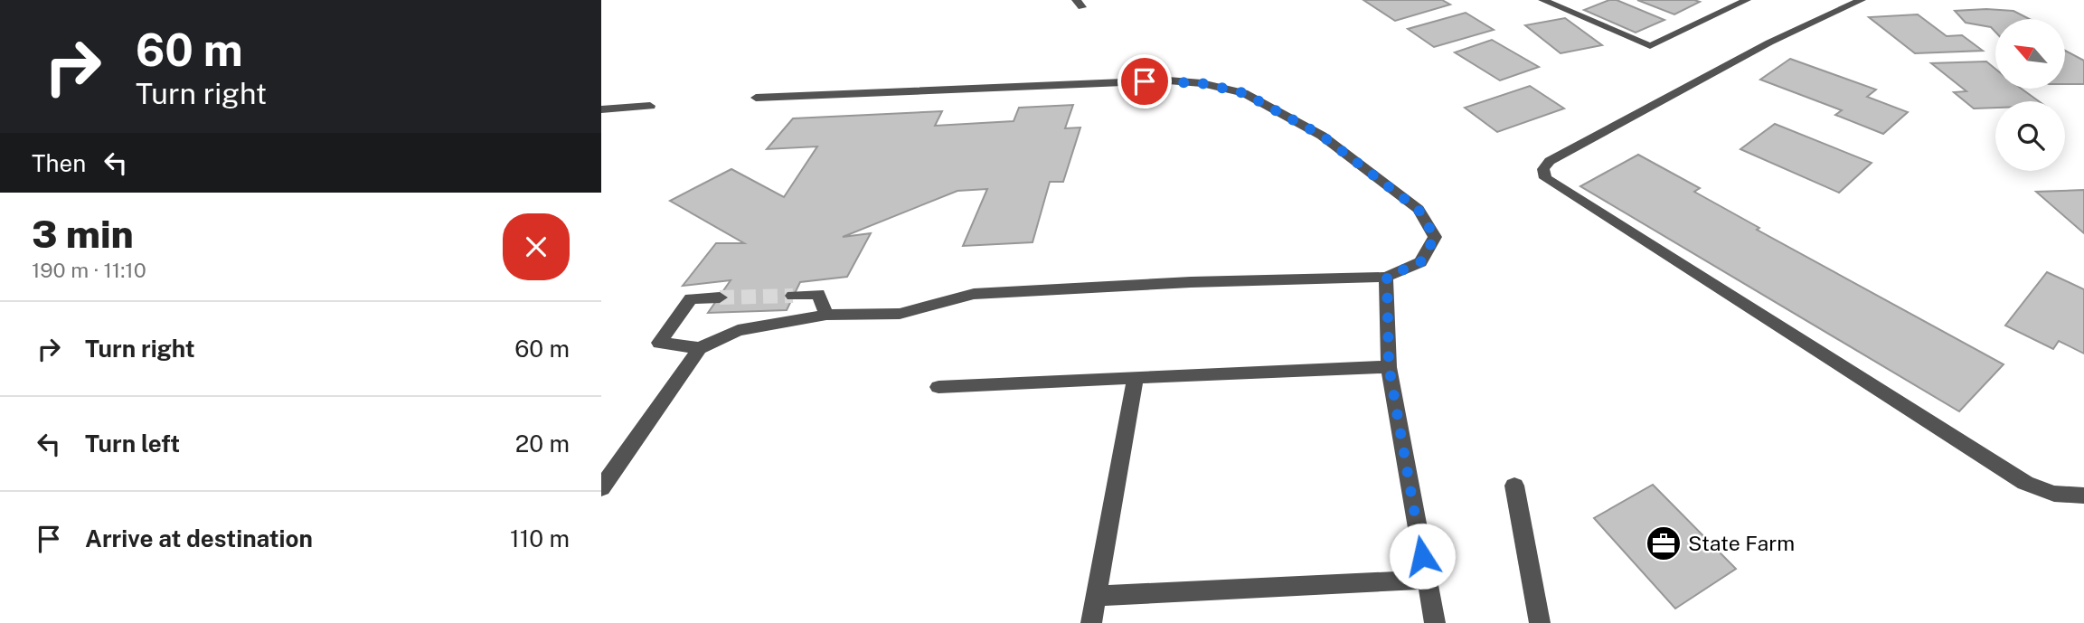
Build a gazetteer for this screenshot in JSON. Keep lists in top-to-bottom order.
{
  "places": {
    "office": ["State Farm"]
  },
  "north": "top left",
  "page": {
    "turn": ["60 m", "Turn right"],
    "then": "Then",
    "heading": ["3 min", "190 m · 11:10"],
    "list": [
      {
        "name": "Turn right",
        "value": "60 m"
      },
      {
        "name": "Turn left",
        "value": "20 m"
      },
      {
        "name": "Arrive at destination",
        "value": "110 m"
      }
    ]
  }
}
